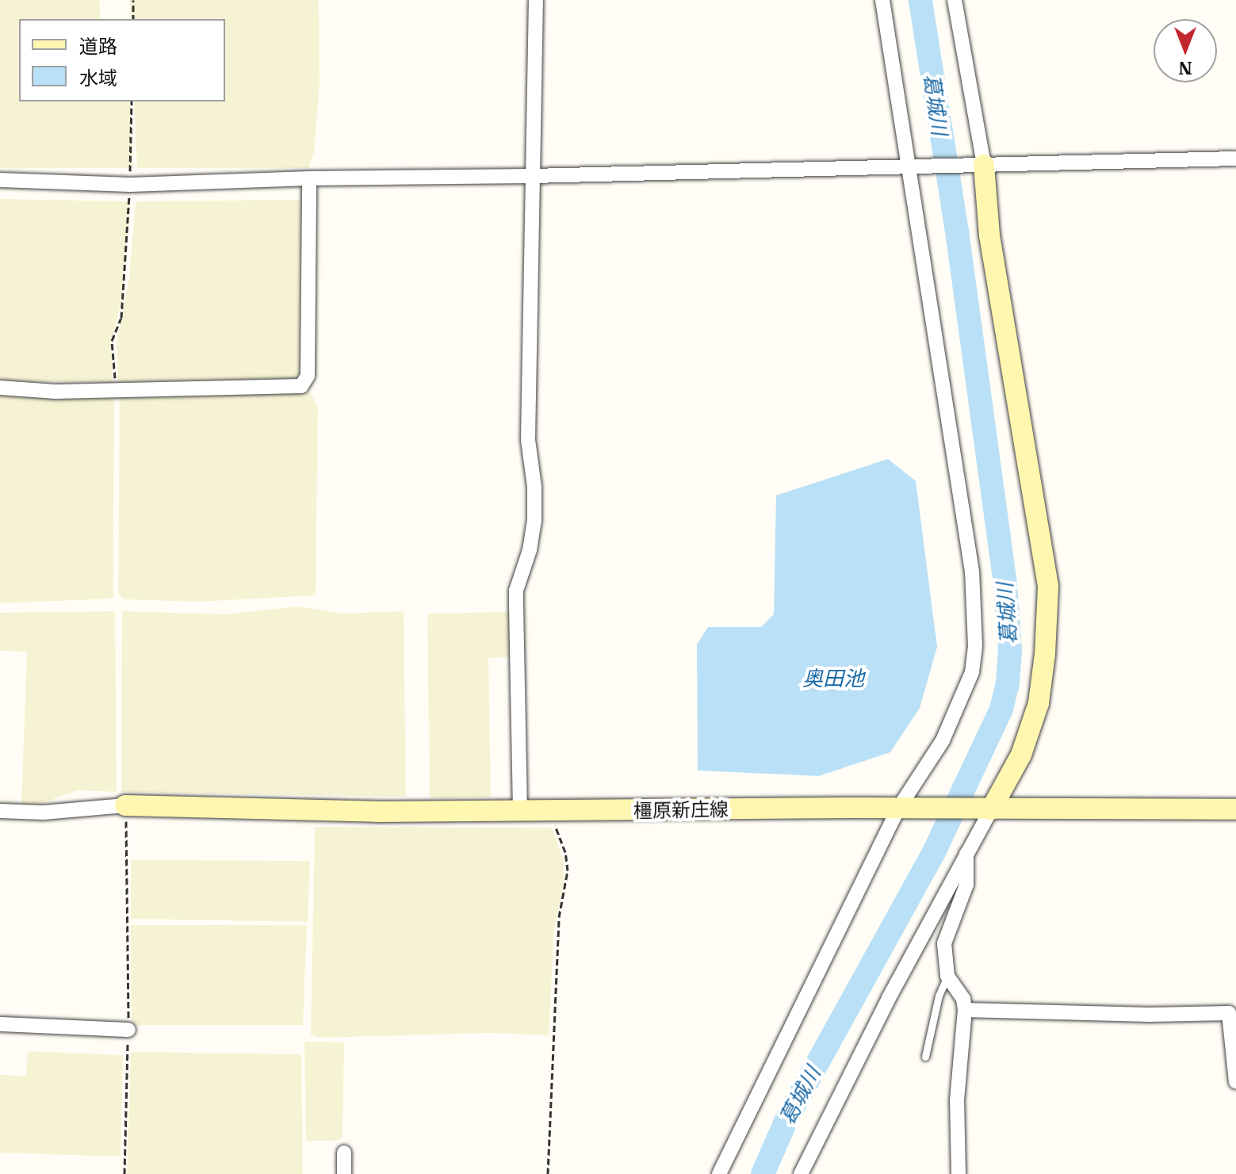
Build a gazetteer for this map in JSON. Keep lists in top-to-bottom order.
{
  "streets": {
    "main road": ["橿原新庄線"]
  },
  "water": ["葛城川", "奥田池"],
  "legend": ["道路", "水域"],
  "north": "bottom"
}
